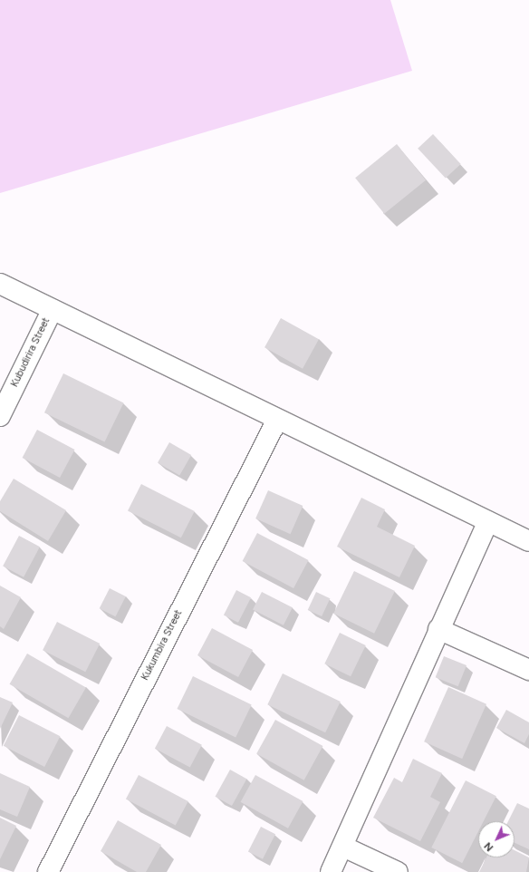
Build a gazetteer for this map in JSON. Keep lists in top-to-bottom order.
{
  "streets": {
    "street": ["Kubudirira Street", "Kukumbira Street"]
  },
  "north": "bottom left"
}
